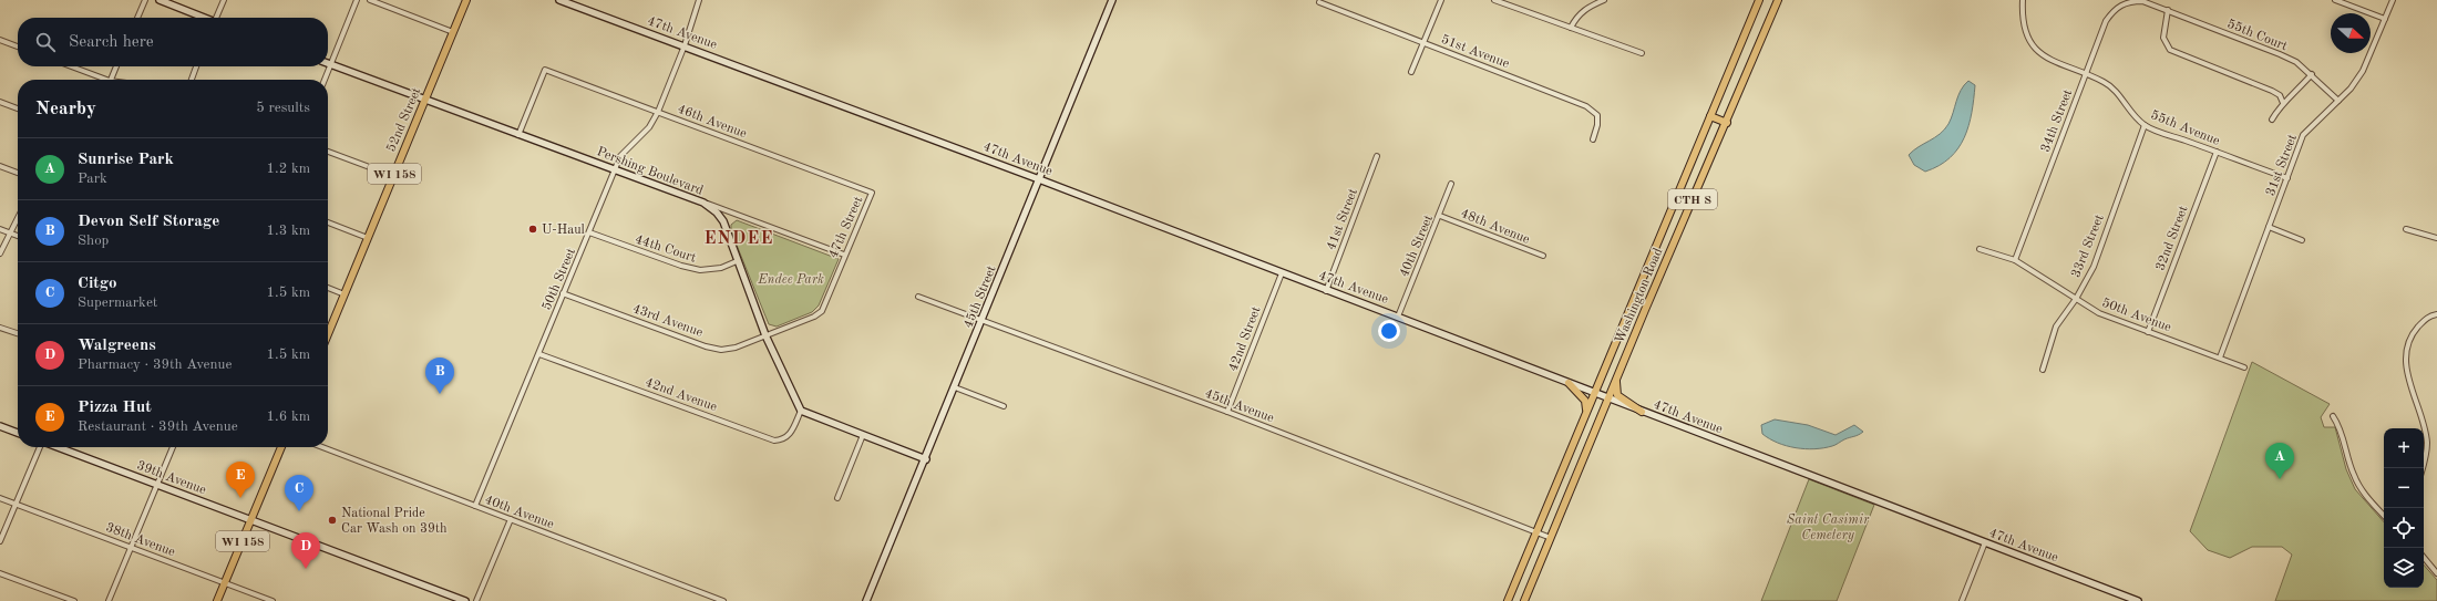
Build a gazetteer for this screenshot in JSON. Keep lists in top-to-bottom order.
{
  "streets": {
    "main road": [
      "52nd Street",
      "WI 158",
      "CTH S",
      "Washington Road"
    ],
    "street": [
      "47th Avenue",
      "55th Court",
      "51st Avenue",
      "46th Avenue",
      "34th Street",
      "55th Avenue",
      "31st Street",
      "Pershing Boulevard",
      "41st Street",
      "48th Avenue",
      "47th Street",
      "32nd Street",
      "40th Street",
      "33rd Street",
      "44th Court",
      "50th Street",
      "45th Street",
      "50th Avenue",
      "43rd Avenue",
      "42nd Street",
      "42nd Avenue",
      "45th Avenue",
      "39th Avenue",
      "40th Avenue",
      "38th Avenue"
    ]
  },
  "crossings": [
    ["47th Avenue", "41st Street"],
    ["47th Avenue", "40th Street"],
    ["47th Avenue", "50th Street"],
    ["47th Avenue", "Washington Road"],
    ["47th Avenue", "45th Street"],
    ["47th Avenue", "42nd Street"],
    ["55th Court", "34th Street"],
    ["55th Court", "31st Street"],
    ["52nd Street", "Pershing Boulevard"],
    ["46th Avenue", "Pershing Boulevard"],
    ["46th Avenue", "47th Street"],
    ["46th Avenue", "50th Street"],
    ["34th Street", "55th Avenue"],
    ["34th Street", "50th Avenue"],
    ["55th Avenue", "31st Street"],
    ["55th Avenue", "32nd Street"],
    ["55th Avenue", "33rd Street"],
    ["31st Street", "50th Avenue"],
    ["Pershing Boulevard", "47th Street"],
    ["Pershing Boulevard", "44th Court"],
    ["Pershing Boulevard", "50th Street"],
    ["Pershing Boulevard", "43rd Avenue"],
    ["Pershing Boulevard", "42nd Avenue"],
    ["WI 158", "39th Avenue"],
    ["WI 158", "38th Avenue"],
    ["48th Avenue", "40th Street"],
    ["47th Street", "43rd Avenue"],
    ["32nd Street", "50th Avenue"],
    ["33rd Street", "50th Avenue"],
    ["44th Court", "50th Street"],
    ["50th Street", "43rd Avenue"],
    ["50th Street", "42nd Avenue"],
    ["50th Street", "40th Avenue"],
    ["Washington Road", "45th Avenue"],
    ["45th Street", "45th Avenue"],
    ["42nd Street", "45th Avenue"]
  ],
  "districts": ["ENDEE"],
  "parks": ["Endee Park", "Saint Casimir Cemetery"],
  "places": ["U-Haul", "National Pride Car Wash on 39th"],
  "north": "right",
  "page": {
    "search": "Search here",
    "heading": ["Nearby", "5 results"],
    "list": [
      {
        "mark": "A",
        "name": "Sunrise Park",
        "note": "Park",
        "value": "1.2 km"
      },
      {
        "mark": "B",
        "name": "Devon Self Storage",
        "note": "Shop",
        "value": "1.3 km"
      },
      {
        "mark": "C",
        "name": "Citgo",
        "note": "Supermarket",
        "value": "1.5 km"
      },
      {
        "mark": "D",
        "name": "Walgreens",
        "note": "Pharmacy · 39th Avenue",
        "value": "1.5 km"
      },
      {
        "mark": "E",
        "name": "Pizza Hut",
        "note": "Restaurant · 39th Avenue",
        "value": "1.6 km"
      }
    ],
    "pins": [
      "B",
      "A",
      "E",
      "C",
      "D"
    ],
    "map_buttons": ["+", "−"]
  }
}
